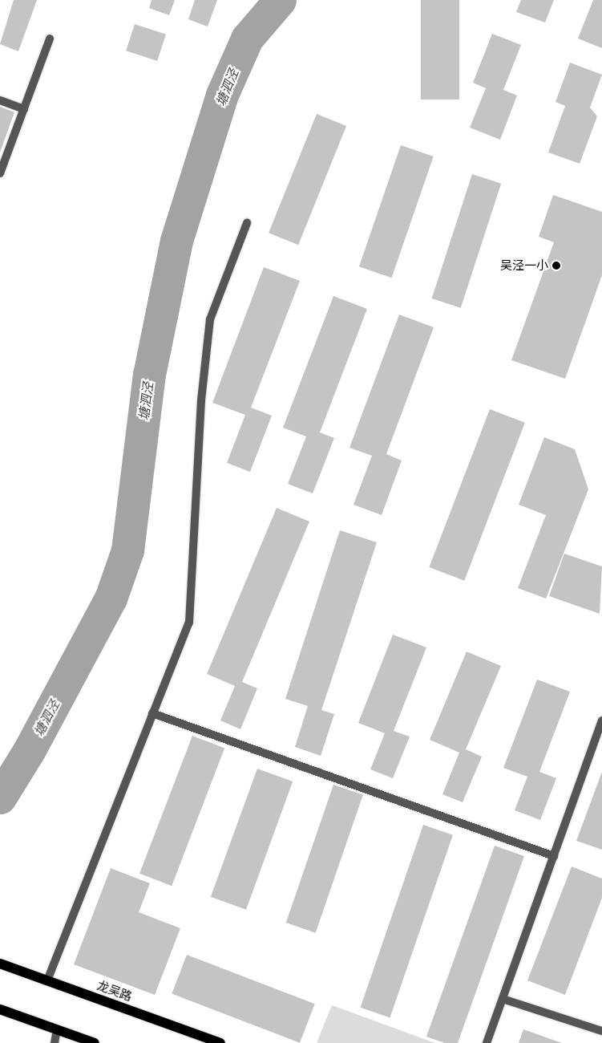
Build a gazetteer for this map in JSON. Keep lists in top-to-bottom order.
{
  "streets": {
    "main road": ["龙吴路"]
  },
  "water": ["塘泗泾"],
  "places": ["吴泾一小"]
}
